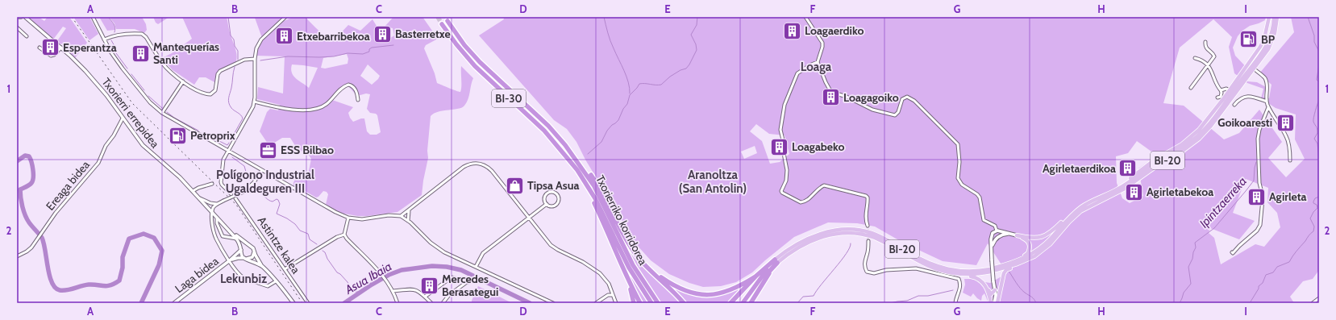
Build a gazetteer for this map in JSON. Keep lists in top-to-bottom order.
{
  "streets": {
    "highway": ["BI-30", "BI-20", "Txorierriko korridorea"],
    "street": [
      "Txorierri errepidea",
      "Ereaga bidea",
      "Astintze kalea",
      "Laga bidea"
    ]
  },
  "crossings": [
    ["Txorierri errepidea", "Ereaga bidea"],
    ["Txorierri errepidea", "Laga bidea"]
  ],
  "districts": [
    "Loaga",
    "Polígono Industrial Ugaldeguren III",
    "Aranoltza (San Antolin)",
    "Lekunbiz"
  ],
  "water": ["Ipintzaerreka", "Asua Ibaia"],
  "places": {
    "building": [
      "Loagaerdiko",
      "Basterretxe",
      "Etxebarribekoa",
      "Esperantza",
      "Mantequerías Santi",
      "Loagagoiko",
      "Goikoaresti",
      "Loagabeko",
      "Agirletaerdikoa",
      "Agirletabekoa",
      "Agirleta",
      "Mercedes Berasategui"
    ],
    "fuel station": ["BP", "Petroprix"],
    "office": ["ESS Bilbao"],
    "shop": ["Tipsa Asua"]
  },
  "grid": {
    "columns": [
      "A",
      "B",
      "C",
      "D",
      "E",
      "F",
      "G",
      "H",
      "I"
    ],
    "rows": ["1", "2"]
  }
}
